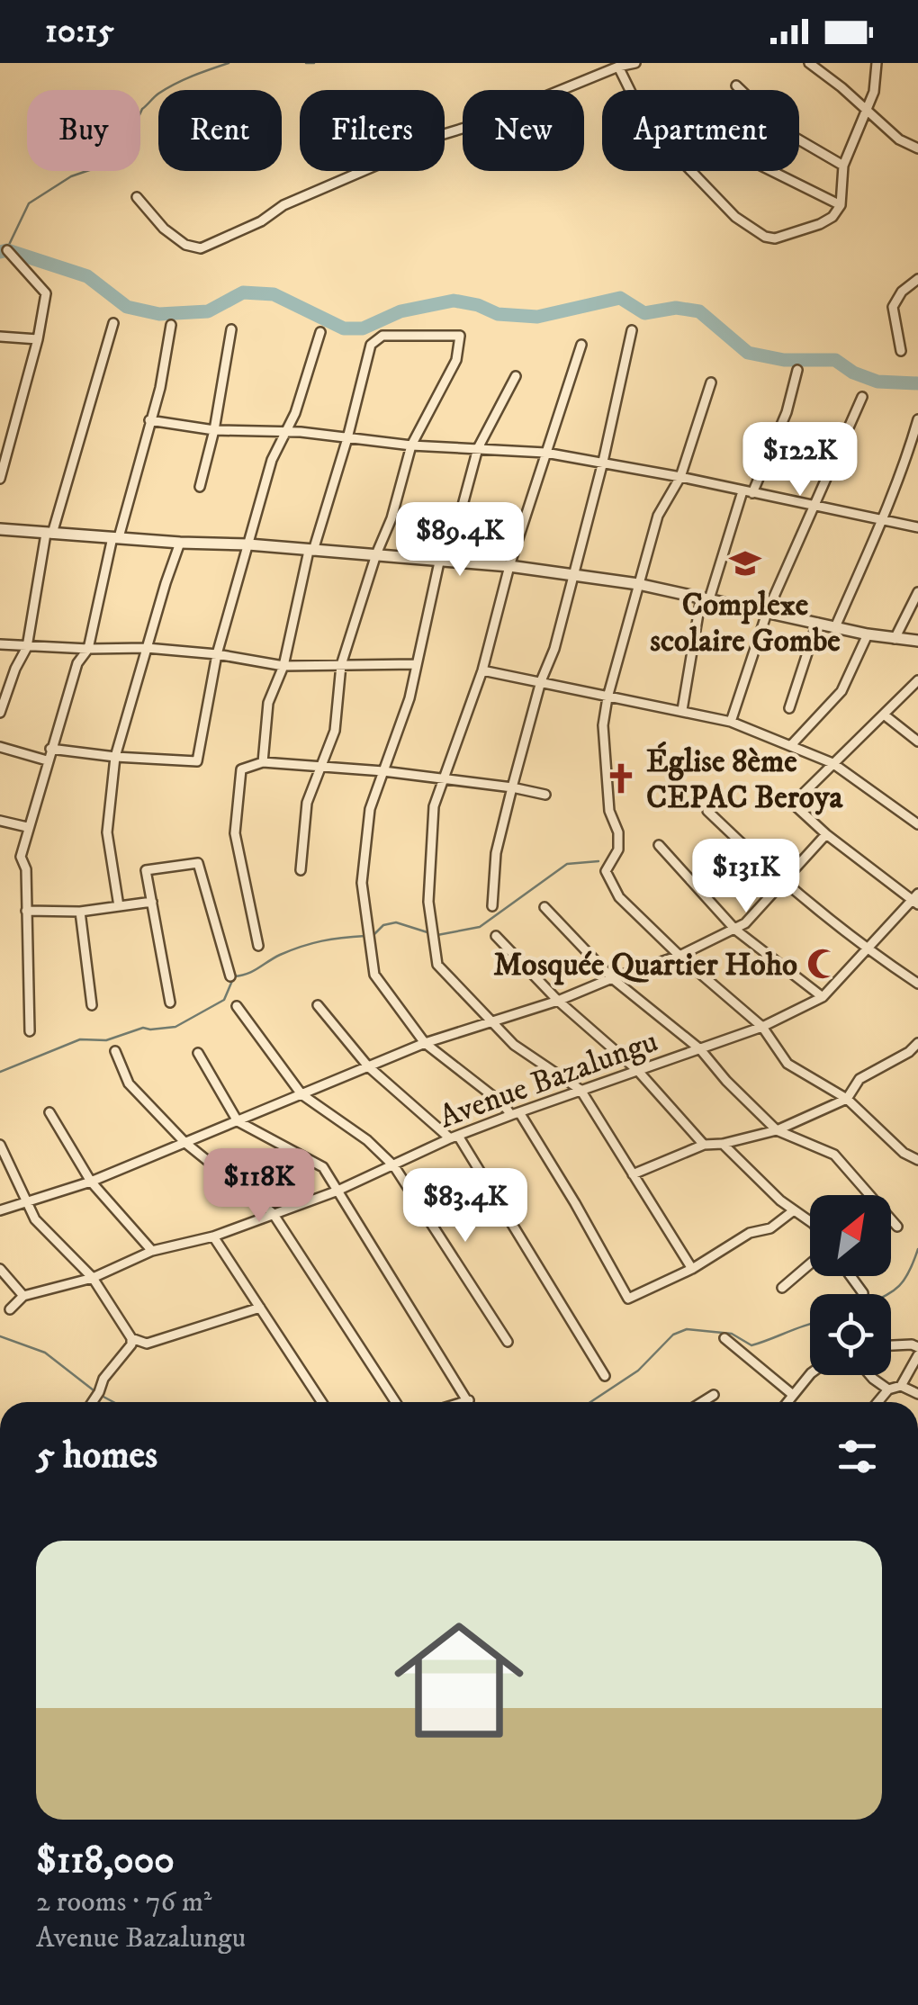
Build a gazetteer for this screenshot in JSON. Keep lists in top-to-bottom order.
{
  "streets": {
    "street": ["Avenue Bazalungu"]
  },
  "places": {
    "school or university": ["Complexe scolaire Gombe"],
    "church": ["Église 8ème CEPAC Beroya"],
    "mosque": ["Mosquée Quartier Hoho"]
  },
  "north": "top right",
  "page": {
    "status": "10:15",
    "chip": [
      "Buy",
      "Rent",
      "Filters",
      "New",
      "Apartment"
    ],
    "price": [
      "$122K",
      "$89.4K",
      "$131K",
      "$118K",
      "$83.4K"
    ],
    "heading": "5 homes",
    "list": [
      {
        "name": "$118,000",
        "note": "2 rooms · 76 m² · Avenue Bazalungu"
      }
    ]
  }
}
